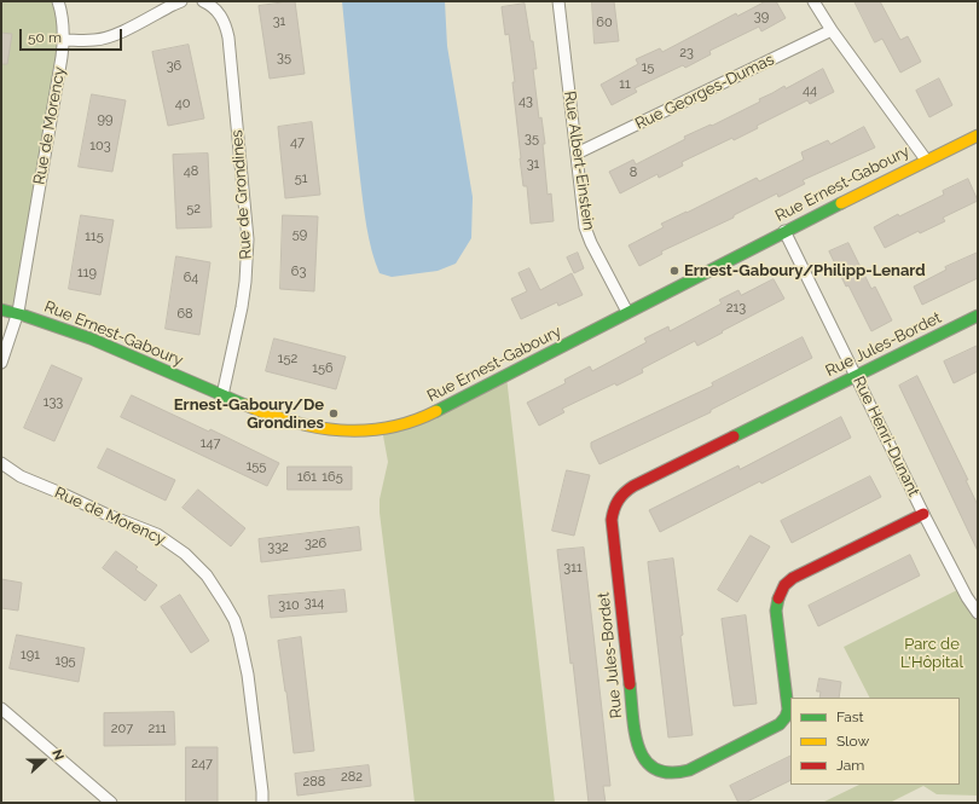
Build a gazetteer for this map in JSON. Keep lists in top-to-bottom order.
{
  "streets": {
    "street": [
      "Rue Georges-Dumas",
      "Rue de Morency",
      "Rue Albert-Einstein",
      "Rue Ernest-Gaboury",
      "Rue de Grondines",
      "Rue Jules-Bordet",
      "Rue Henri-Dunant"
    ]
  },
  "crossings": [
    ["Rue Georges-Dumas", "Rue Albert-Einstein"],
    ["Rue de Morency", "Rue Ernest-Gaboury"],
    ["Rue Albert-Einstein", "Rue Ernest-Gaboury"],
    ["Rue Ernest-Gaboury", "Rue de Grondines"],
    ["Rue Ernest-Gaboury", "Rue Henri-Dunant"],
    ["Rue Jules-Bordet", "Rue Henri-Dunant"]
  ],
  "parks": ["Parc de L'Hôpital"],
  "places": ["Ernest-Gaboury/Philipp-Lenard", "Ernest-Gaboury/De Grondines"],
  "house_numbers": [
    "39",
    "31",
    "60",
    "23",
    "35",
    "36",
    "15",
    "11",
    "44",
    "43",
    "40",
    "99",
    "35",
    "47",
    "103",
    "31",
    "48",
    "8",
    "51",
    "52",
    "59",
    "115",
    "63",
    "119",
    "64",
    "213",
    "68",
    "152",
    "156",
    "133",
    "147",
    "155",
    "161",
    "165",
    "326",
    "332",
    "311",
    "314",
    "310",
    "191",
    "195",
    "207",
    "211",
    "247",
    "282",
    "288"
  ],
  "legend": ["Fast", "Slow", "Jam"],
  "scale_bar": "50 m",
  "north": "right"
}
